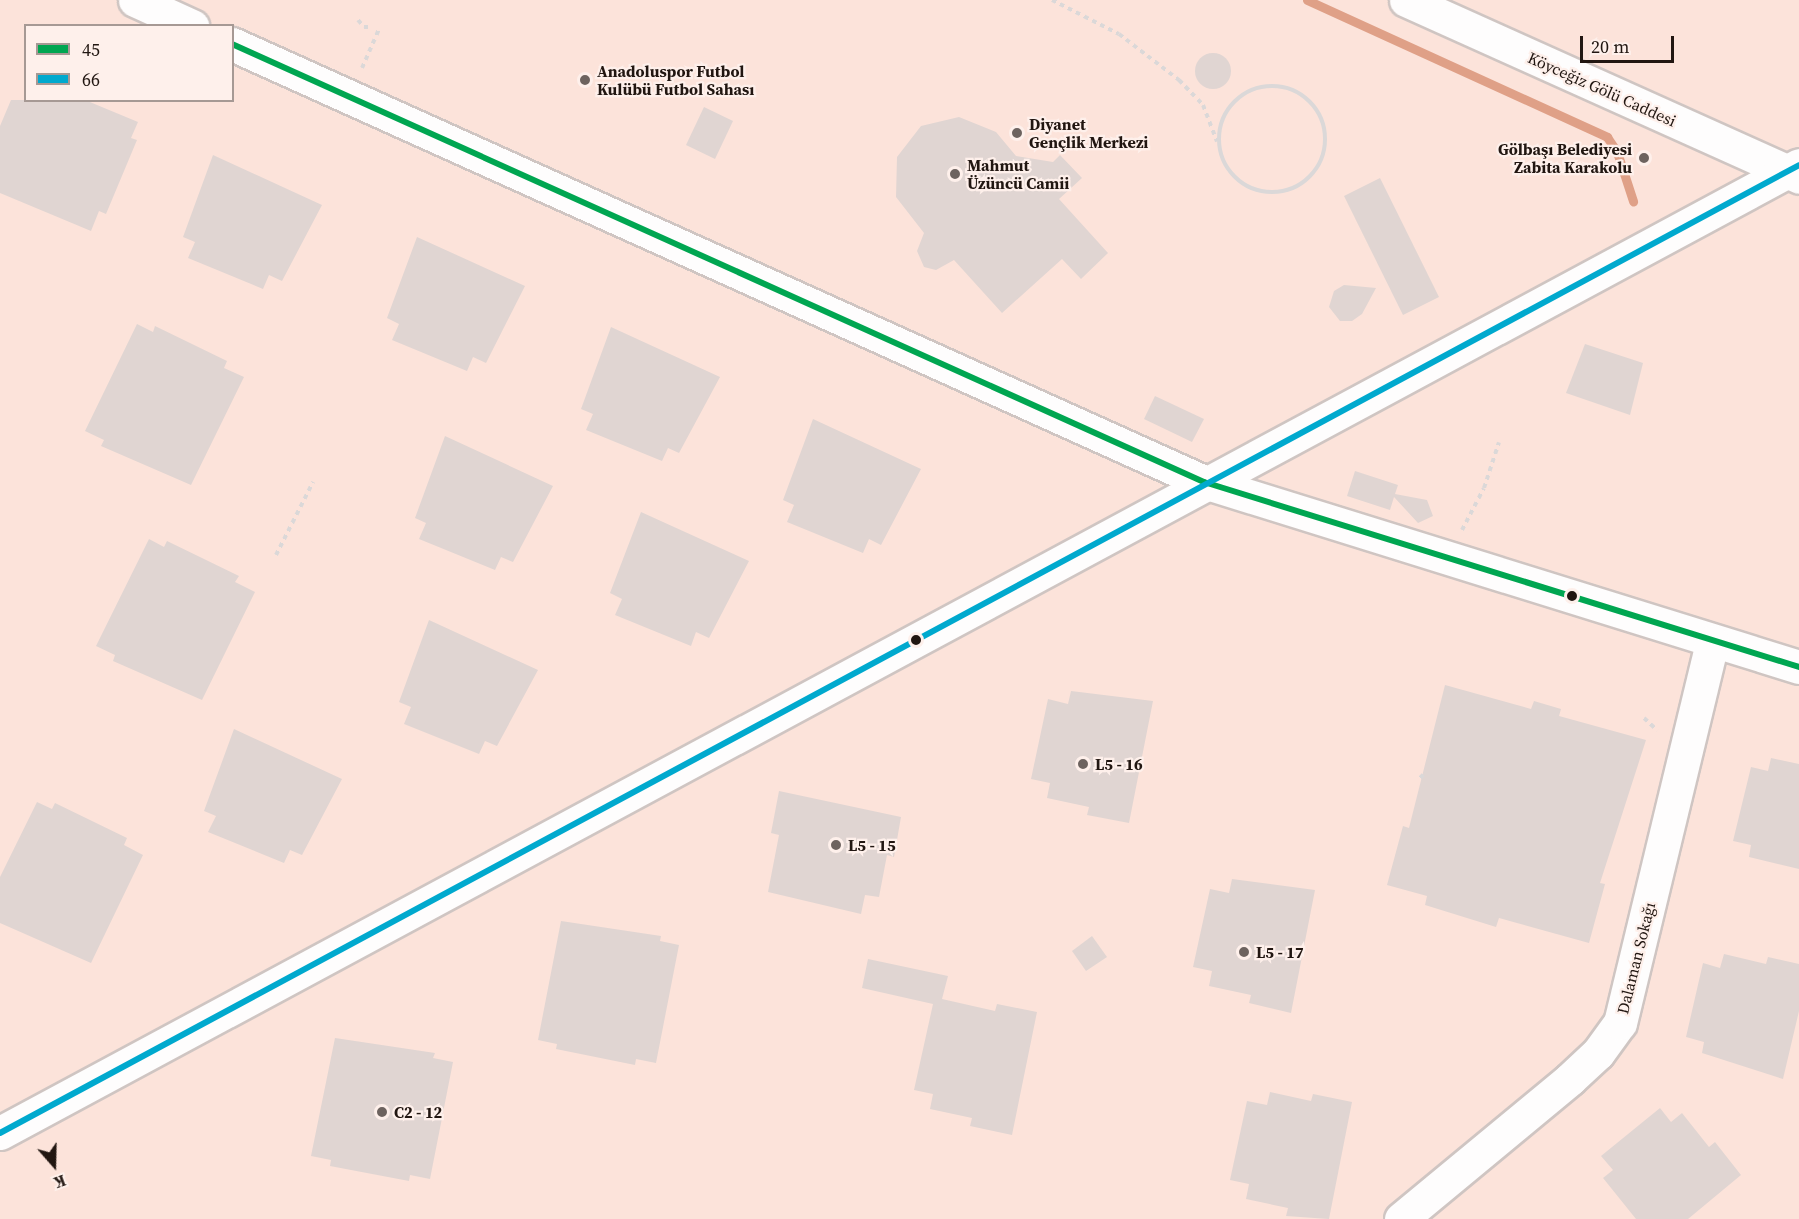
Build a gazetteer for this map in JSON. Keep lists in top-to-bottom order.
{
  "streets": {
    "street": ["Köyceğiz Gölü Caddesi", "Dalaman Sokağı"]
  },
  "places": [
    "Anadoluspor Futbol Kulübü Futbol Sahası",
    "Diyanet Gençlik Merkezi",
    "Gölbaşı Belediyesi Zabita Karakolu",
    "Mahmut Üzüncü Camii",
    "L5 - 16",
    "L5 - 15",
    "L5 - 17",
    "C2 - 12"
  ],
  "lines": ["transit line 45", "transit line 66"],
  "legend": ["45", "66"],
  "scale_bar": "20 m",
  "north": "bottom"
}
